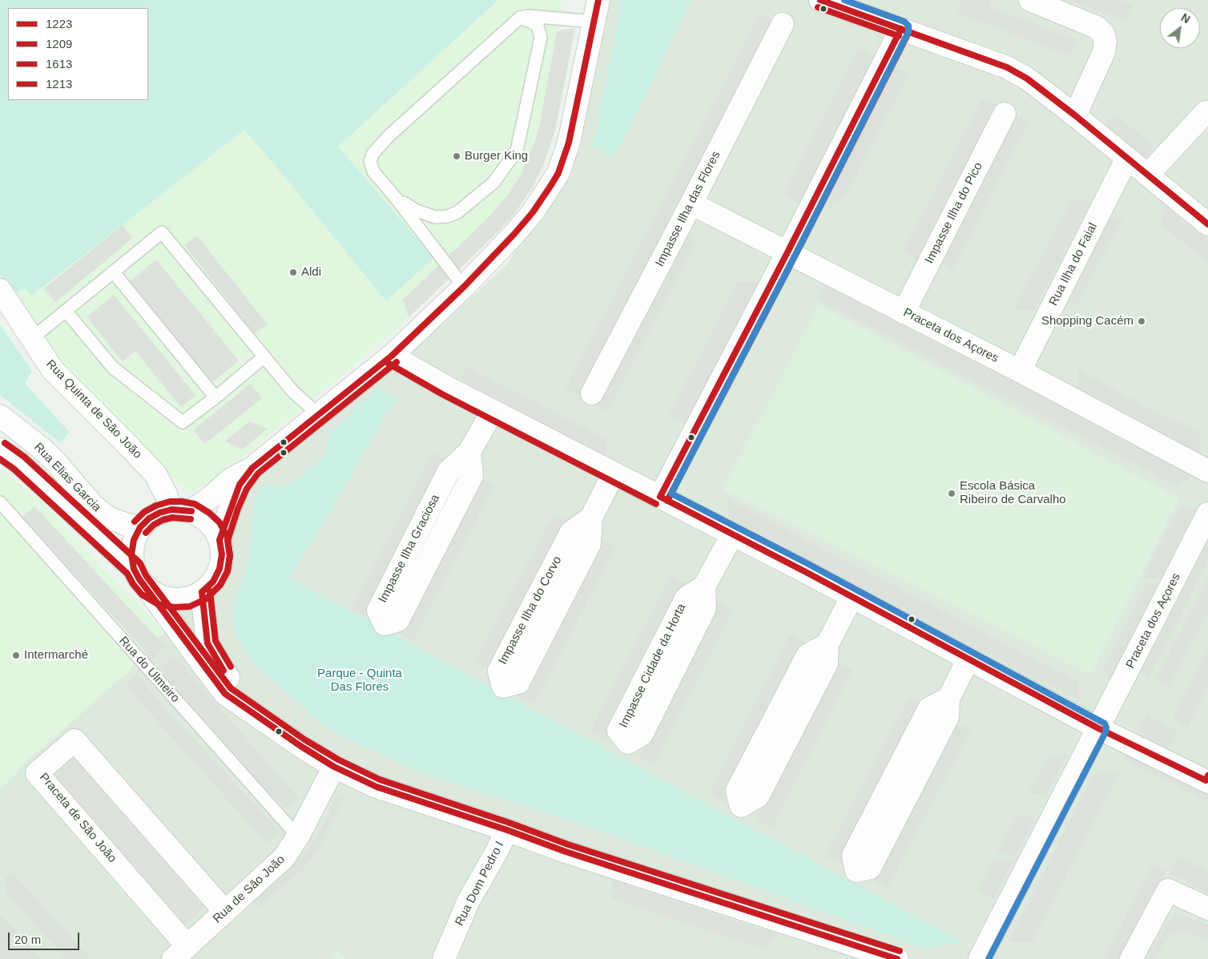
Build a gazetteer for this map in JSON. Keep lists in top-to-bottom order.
{
  "streets": {
    "street": [
      "Impasse Ilha das Flores",
      "Impasse Ilha do Pico",
      "Rua Ilha do Faial",
      "Praceta dos Açores",
      "Rua Quinta de São João",
      "Rua Elias Garcia",
      "Impasse Ilha Graciosa",
      "Impasse Ilha do Corvo",
      "Impasse Cidade da Horta",
      "Praceta de São João",
      "Rua Dom Pedro I",
      "Rua de São João"
    ],
    "lane": ["Rua do Ulmeiro"]
  },
  "crossings": [
    ["Impasse Ilha das Flores", "Praceta dos Açores"],
    ["Impasse Ilha do Pico", "Praceta dos Açores"],
    ["Rua Ilha do Faial", "Praceta dos Açores"],
    ["Rua Quinta de São João", "Rua Elias Garcia"],
    ["Rua do Ulmeiro", "Rua de São João"],
    ["Praceta de São João", "Rua de São João"]
  ],
  "parks": ["Parque - Quinta Das Flores"],
  "places": [
    "Burger King",
    "Aldi",
    "Shopping Cacém",
    "Escola Básica Ribeiro de Carvalho",
    "Intermarché"
  ],
  "lines": [
    "transit line 1223",
    "transit line 1213",
    "transit line 1209",
    "transit line 1613"
  ],
  "legend": [
    "1223",
    "1209",
    "1613",
    "1213"
  ],
  "scale_bar": "20 m",
  "north": "top right"
}
